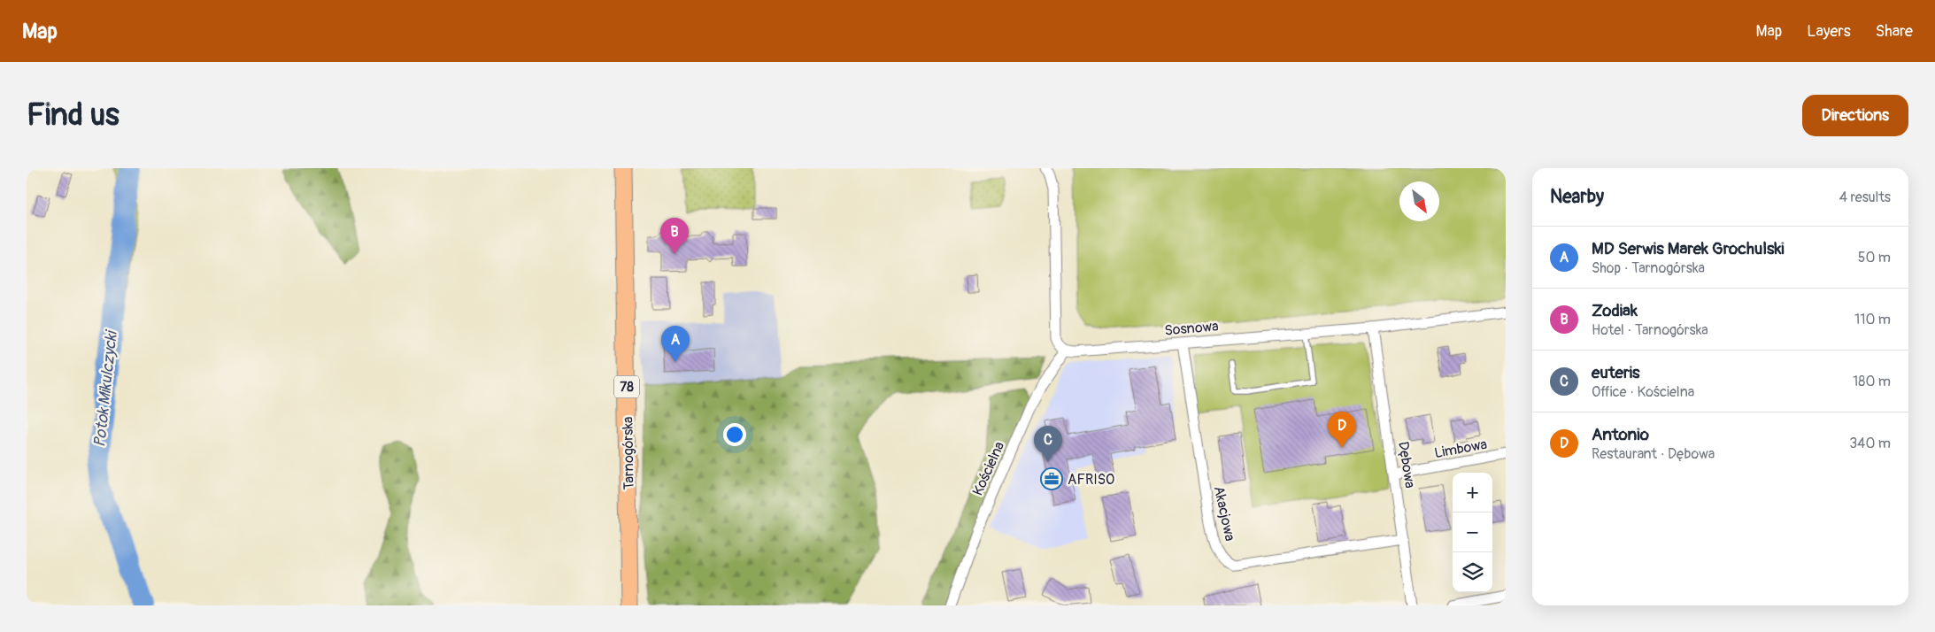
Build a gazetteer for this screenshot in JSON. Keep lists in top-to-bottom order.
{
  "streets": {
    "main road": ["78", "Tarnogórska"],
    "street": [
      "Sosnowa",
      "Limbowa",
      "Dębowa",
      "Kościelna",
      "Akacjowa"
    ]
  },
  "crossings": [
    ["Sosnowa", "Dębowa"],
    ["Sosnowa", "Kościelna"],
    ["Sosnowa", "Akacjowa"],
    ["Limbowa", "Dębowa"],
    ["Dębowa", "Akacjowa"]
  ],
  "water": ["Potok Mikulczycki"],
  "places": {
    "office": ["AFRISO"]
  },
  "north": "bottom right",
  "page": {
    "header": "Map",
    "nav": ["Map", "Layers", "Share"],
    "buttons": "Directions",
    "title": "Find us",
    "heading": ["Nearby", "4 results"],
    "pins": [
      "B",
      "A",
      "D",
      "C"
    ],
    "list": [
      {
        "mark": "A",
        "name": "MD Serwis Marek Grochulski",
        "note": "Shop · Tarnogórska",
        "value": "50 m"
      },
      {
        "mark": "B",
        "name": "Zodiak",
        "note": "Hotel · Tarnogórska",
        "value": "110 m"
      },
      {
        "mark": "C",
        "name": "euteris",
        "note": "Office · Kościelna",
        "value": "180 m"
      },
      {
        "mark": "D",
        "name": "Antonio",
        "note": "Restaurant · Dębowa",
        "value": "340 m"
      }
    ],
    "map_buttons": ["+", "−"]
  }
}
